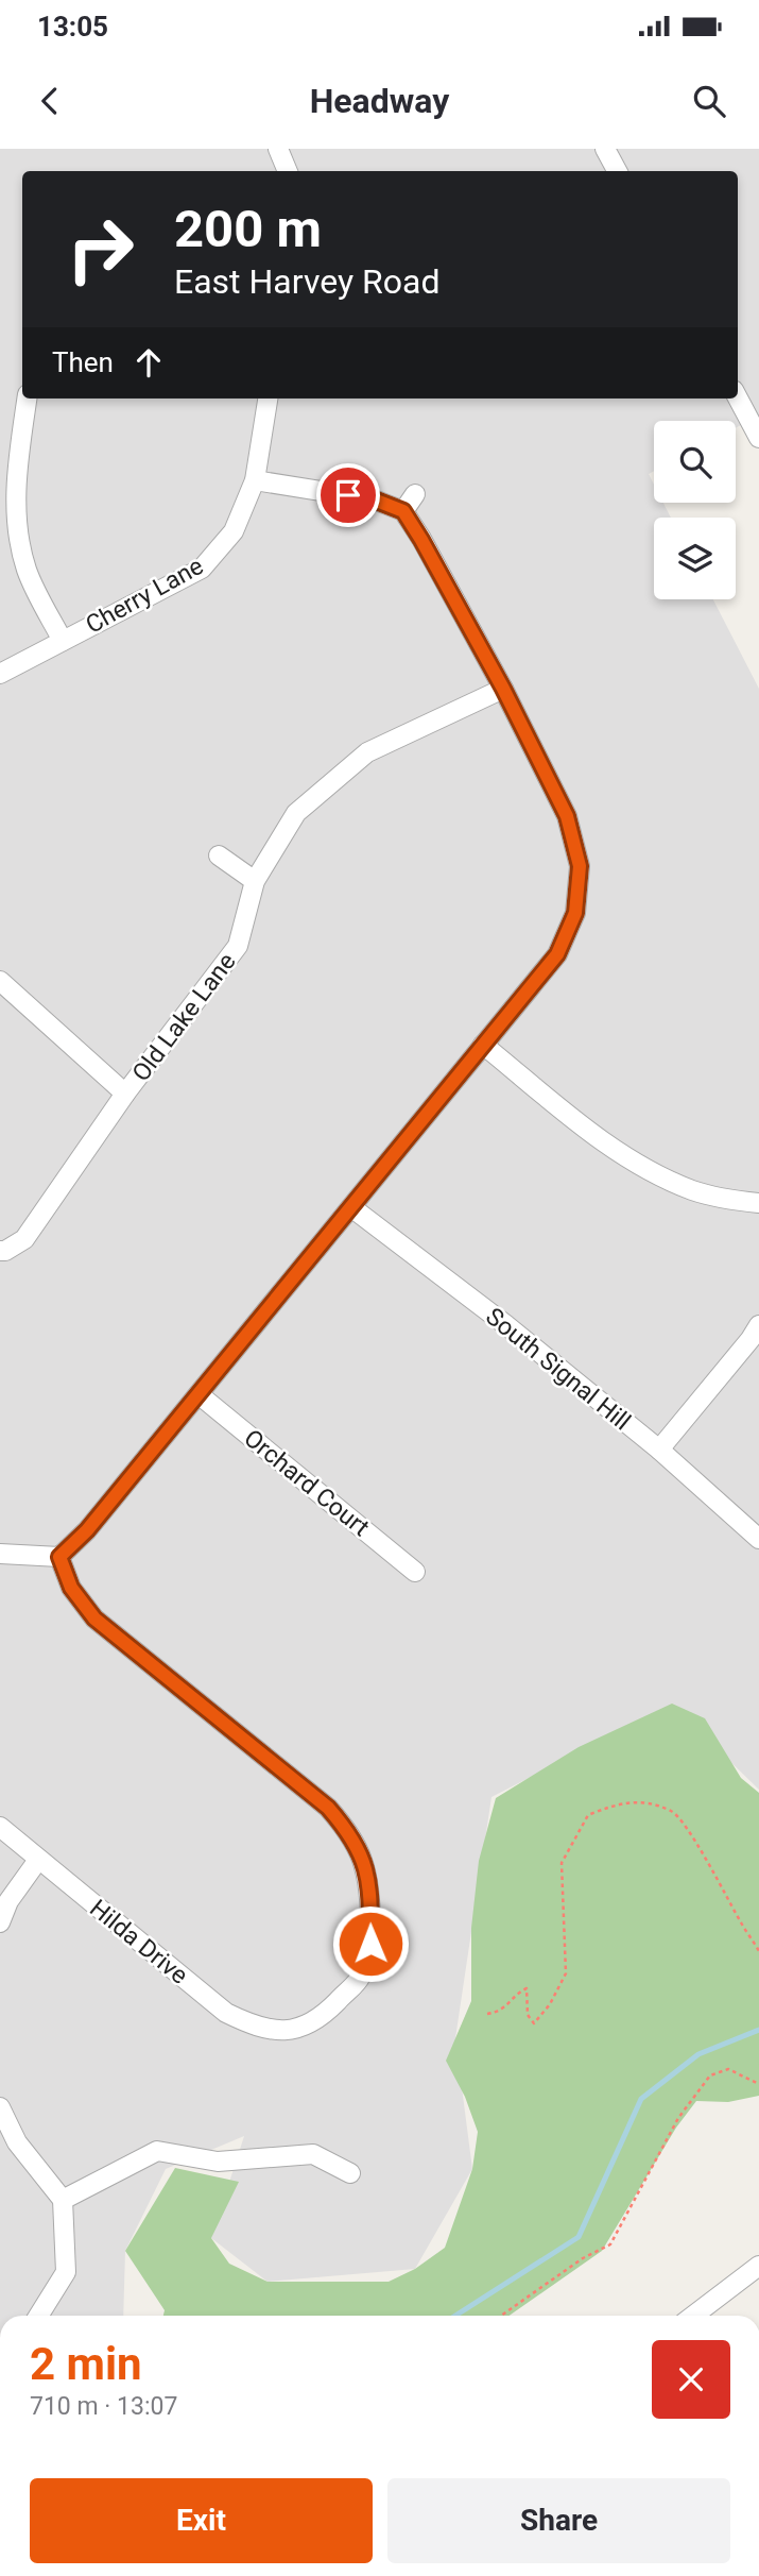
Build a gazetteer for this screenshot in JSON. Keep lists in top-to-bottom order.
{
  "streets": {
    "street": [
      "Cherry Lane",
      "Old Lake Lane",
      "South Signal Hill",
      "Orchard Court",
      "Hilda Drive"
    ]
  },
  "page": {
    "status": "13:05",
    "header": "Headway",
    "turn": ["200 m", "East Harvey Road"],
    "then": "Then",
    "heading": ["2 min", "710 m · 13:07"],
    "buttons": ["Exit", "Share"]
  }
}
